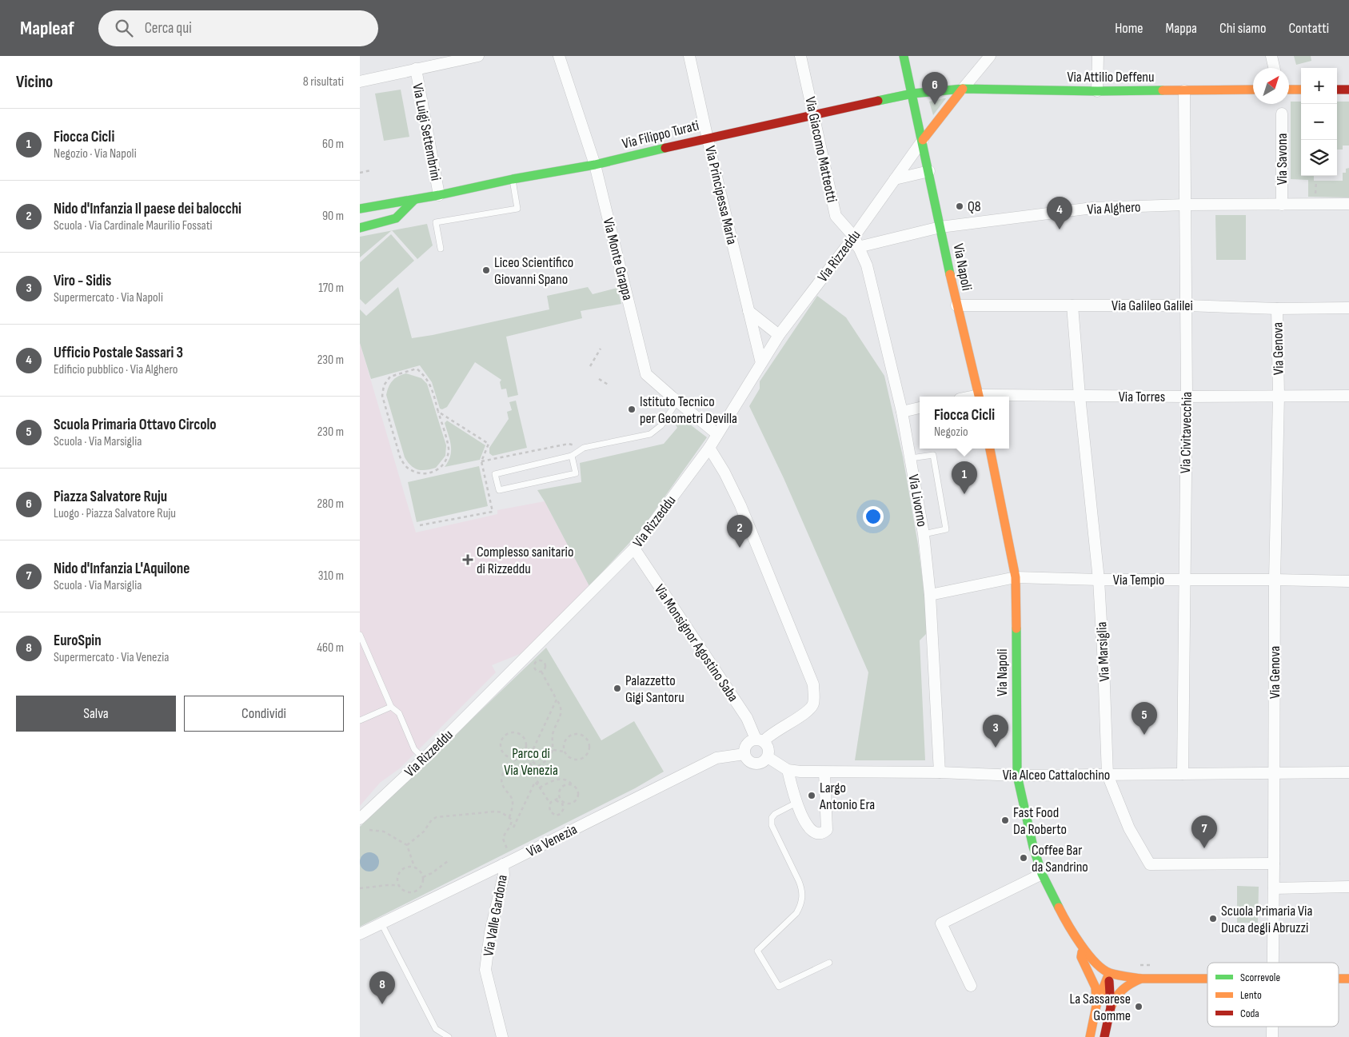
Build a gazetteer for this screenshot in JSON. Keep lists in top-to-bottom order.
{
  "streets": {
    "main road": ["Via Attilio Deffenu", "Via Filippo Turati", "Via Napoli"],
    "street": [
      "Via Luigi Settembrini",
      "Via Giacomo Matteotti",
      "Via Savona",
      "Via Principessa Maria",
      "Via Alghero",
      "Via Rizzeddu",
      "Via Monte Grappa",
      "Via Galileo Galilei",
      "Via Genova",
      "Via Torres",
      "Via Civitavecchia",
      "Via Livorno",
      "Via Tempio",
      "Via Monsignor Agostino Saba",
      "Via Marsiglia",
      "Via Alceo Cattalochino",
      "Via Venezia",
      "Via Valle Gardona"
    ]
  },
  "crossings": [
    ["Via Attilio Deffenu", "Via Filippo Turati"],
    ["Via Attilio Deffenu", "Via Napoli"],
    ["Via Attilio Deffenu", "Via Civitavecchia"],
    ["Via Luigi Settembrini", "Via Filippo Turati"],
    ["Via Filippo Turati", "Via Giacomo Matteotti"],
    ["Via Filippo Turati", "Via Principessa Maria"],
    ["Via Filippo Turati", "Via Monte Grappa"],
    ["Via Filippo Turati", "Via Napoli"],
    ["Via Giacomo Matteotti", "Via Alghero"],
    ["Via Giacomo Matteotti", "Via Rizzeddu"],
    ["Via Giacomo Matteotti", "Via Livorno"],
    ["Via Savona", "Via Alghero"],
    ["Via Principessa Maria", "Via Rizzeddu"],
    ["Via Alghero", "Via Rizzeddu"],
    ["Via Alghero", "Via Napoli"],
    ["Via Alghero", "Via Civitavecchia"],
    ["Via Alghero", "Via Livorno"],
    ["Via Rizzeddu", "Via Monte Grappa"],
    ["Via Rizzeddu", "Via Napoli"],
    ["Via Rizzeddu", "Via Livorno"],
    ["Via Rizzeddu", "Via Monsignor Agostino Saba"],
    ["Via Napoli", "Via Galileo Galilei"],
    ["Via Napoli", "Via Tempio"],
    ["Via Napoli", "Via Alceo Cattalochino"],
    ["Via Galileo Galilei", "Via Genova"],
    ["Via Galileo Galilei", "Via Civitavecchia"],
    ["Via Galileo Galilei", "Via Marsiglia"],
    ["Via Genova", "Via Torres"],
    ["Via Genova", "Via Tempio"],
    ["Via Genova", "Via Marsiglia"],
    ["Via Genova", "Via Alceo Cattalochino"],
    ["Via Torres", "Via Civitavecchia"],
    ["Via Torres", "Via Marsiglia"],
    ["Via Civitavecchia", "Via Tempio"],
    ["Via Civitavecchia", "Via Alceo Cattalochino"],
    ["Via Livorno", "Via Tempio"],
    ["Via Livorno", "Via Alceo Cattalochino"],
    ["Via Tempio", "Via Marsiglia"],
    ["Via Monsignor Agostino Saba", "Via Alceo Cattalochino"],
    ["Via Monsignor Agostino Saba", "Via Venezia"],
    ["Via Marsiglia", "Via Alceo Cattalochino"],
    ["Via Alceo Cattalochino", "Via Venezia"],
    ["Via Venezia", "Via Valle Gardona"]
  ],
  "parks": ["Parco di Via Venezia"],
  "places": {
    "other": [
      "Q8",
      "Liceo Scientifico Giovanni Spano",
      "Istituto Tecnico per Geometri Devilla",
      "Palazzetto Gigi Santoru",
      "Largo Antonio Era",
      "Fast Food Da Roberto",
      "Coffee Bar da Sandrino",
      "Scuola Primaria Via Duca degli Abruzzi",
      "La Sassarese Gomme"
    ],
    "health": ["Complesso sanitario di Rizzeddu"]
  },
  "legend": ["Scorrevole", "Lento", "Coda"],
  "north": "top right",
  "page": {
    "header": "Mapleaf",
    "search": "Cerca qui",
    "nav": [
      "Home",
      "Mappa",
      "Chi siamo",
      "Contatti"
    ],
    "heading": ["Vicino", "8 risultati"],
    "map_buttons": ["+", "−"],
    "pins": [
      "6",
      "4",
      "1",
      "2",
      "5",
      "3",
      "7",
      "8"
    ],
    "list": [
      {
        "mark": "1",
        "name": "Fiocca Cicli",
        "note": "Negozio · Via Napoli",
        "value": "60 m"
      },
      {
        "mark": "2",
        "name": "Nido d'Infanzia Il paese dei balocchi",
        "note": "Scuola · Via Cardinale Maurilio Fossati",
        "value": "90 m"
      },
      {
        "mark": "3",
        "name": "Viro - Sidis",
        "note": "Supermercato · Via Napoli",
        "value": "170 m"
      },
      {
        "mark": "4",
        "name": "Ufficio Postale Sassari 3",
        "note": "Edificio pubblico · Via Alghero",
        "value": "230 m"
      },
      {
        "mark": "5",
        "name": "Scuola Primaria Ottavo Circolo",
        "note": "Scuola · Via Marsiglia",
        "value": "230 m"
      },
      {
        "mark": "6",
        "name": "Piazza Salvatore Ruju",
        "note": "Luogo · Piazza Salvatore Ruju",
        "value": "280 m"
      },
      {
        "mark": "7",
        "name": "Nido d'Infanzia L'Aquilone",
        "note": "Scuola · Via Marsiglia",
        "value": "310 m"
      },
      {
        "mark": "8",
        "name": "EuroSpin",
        "note": "Supermercato · Via Venezia",
        "value": "460 m"
      }
    ],
    "popup": ["Fiocca Cicli", "Negozio"],
    "buttons": ["Salva", "Condividi"]
  }
}
